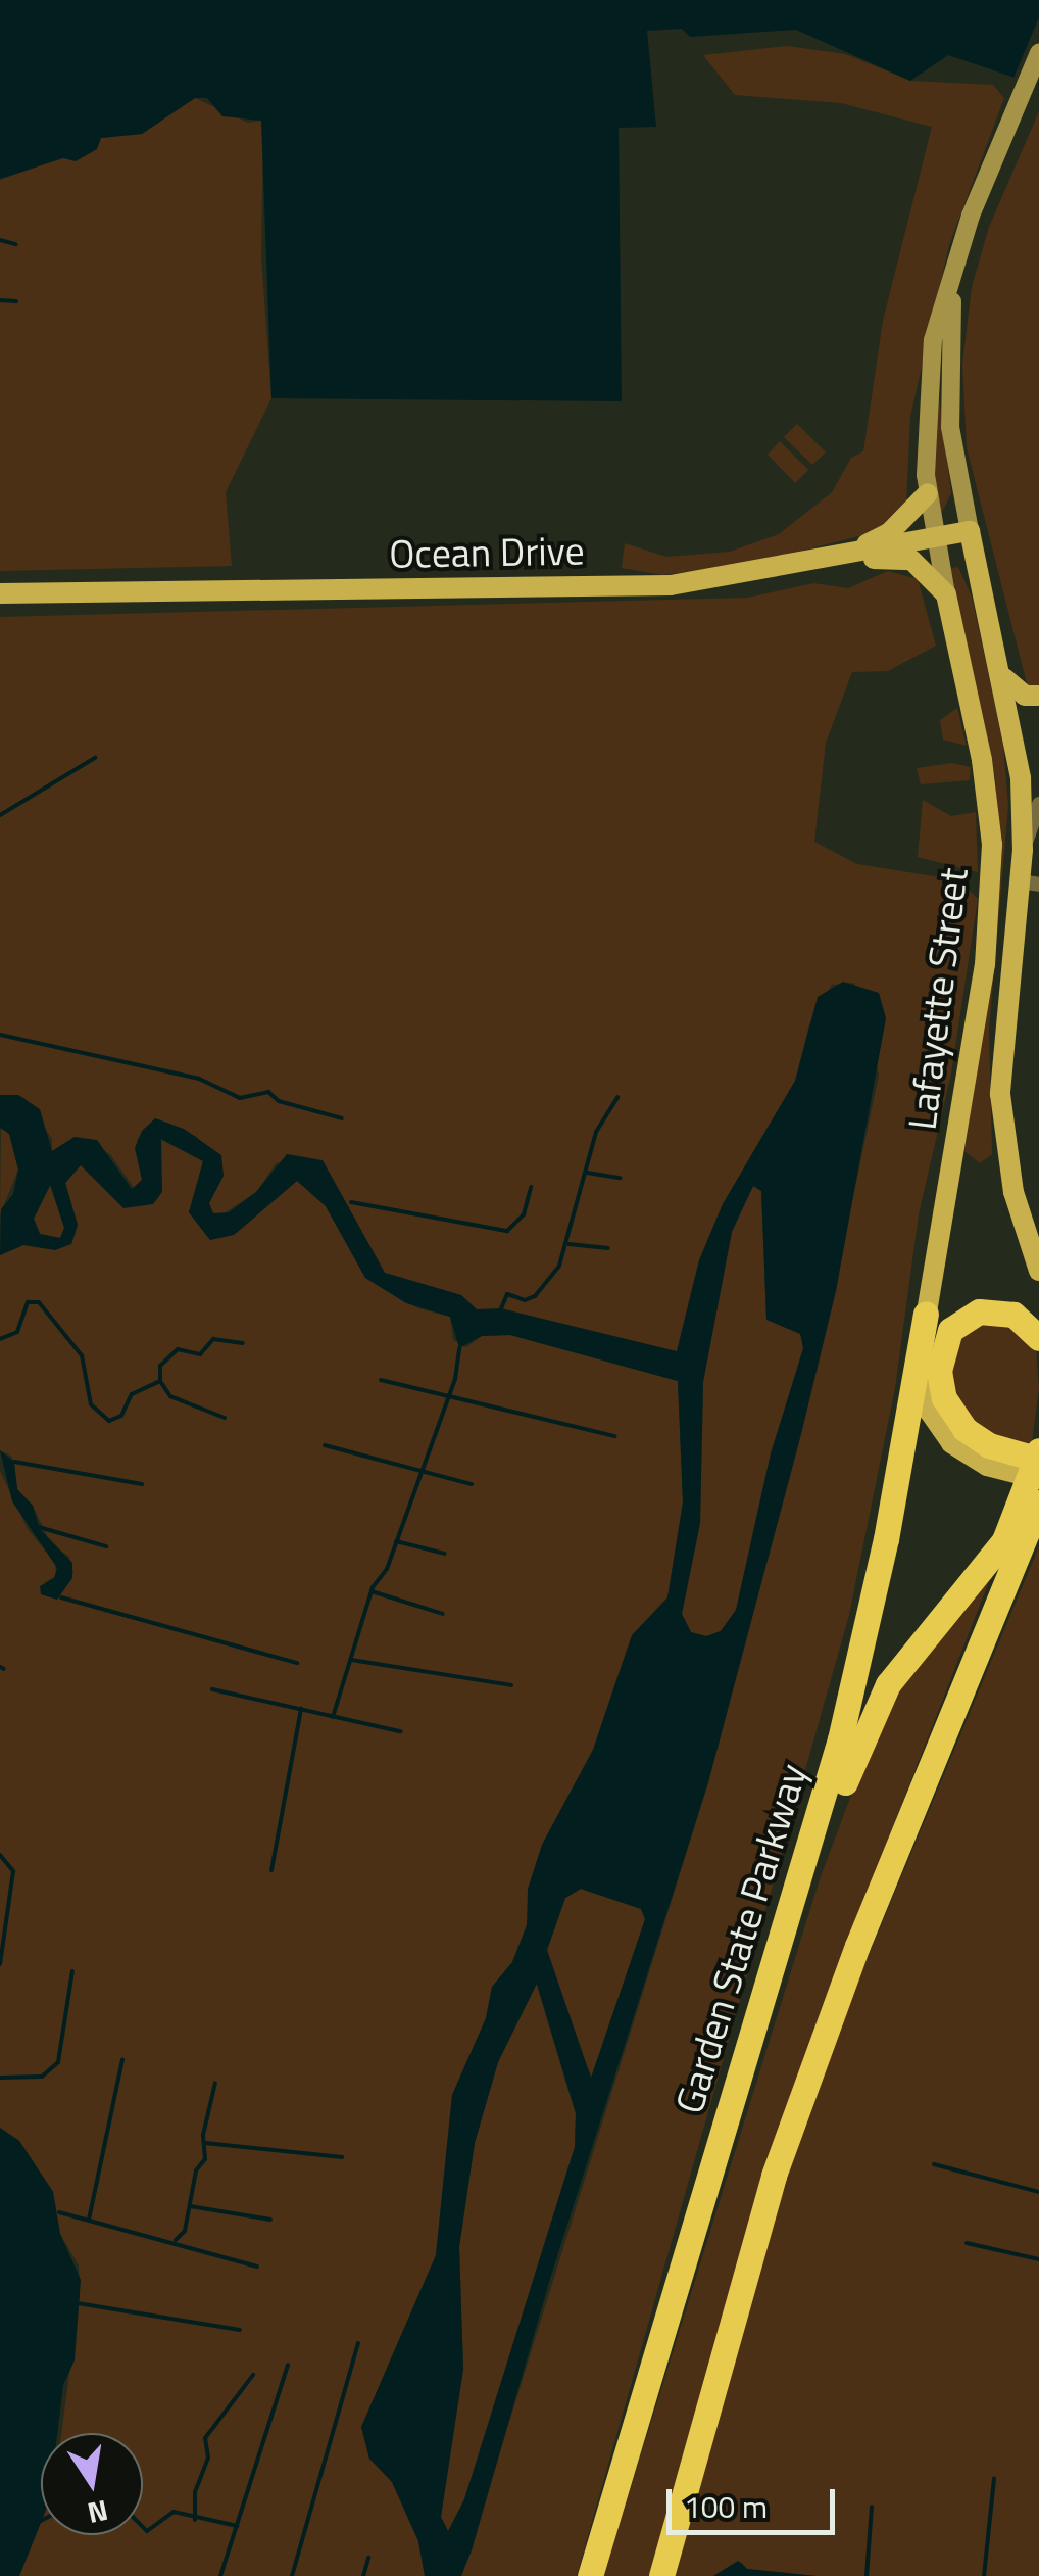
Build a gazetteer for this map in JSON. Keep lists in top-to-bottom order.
{
  "streets": {
    "highway": ["Garden State Parkway"],
    "main road": ["Ocean Drive", "Lafayette Street"]
  },
  "crossings": [
    ["Ocean Drive", "Lafayette Street"],
    ["Lafayette Street", "Garden State Parkway"]
  ],
  "scale_bar": "100 m",
  "north": "bottom"
}
